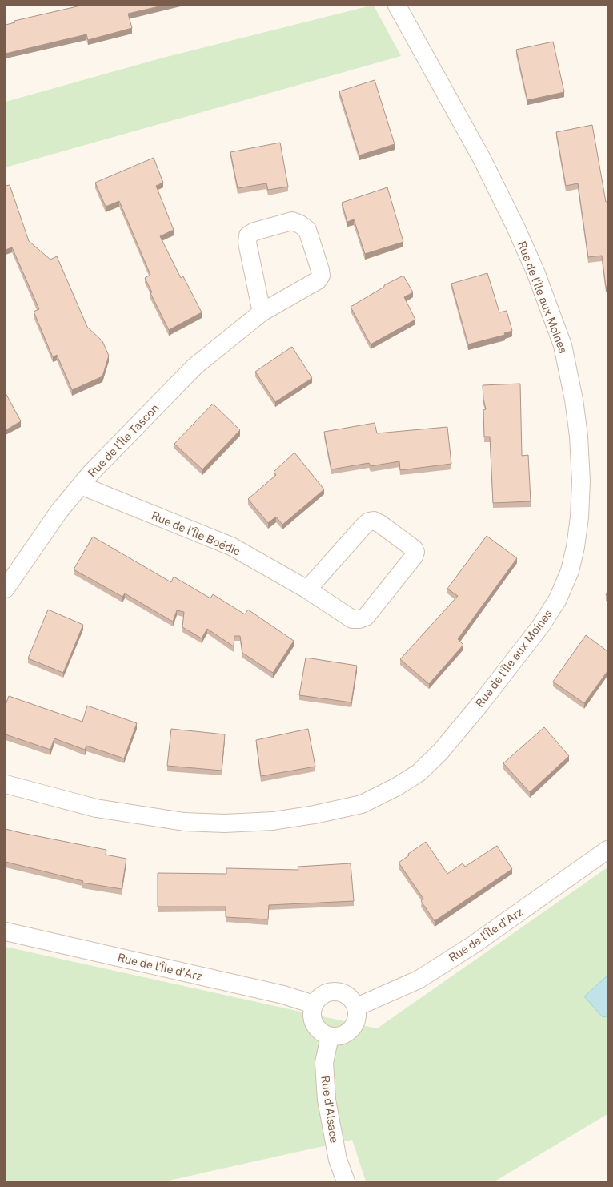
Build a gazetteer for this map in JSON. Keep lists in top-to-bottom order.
{
  "streets": {
    "street": [
      "Rue de l'Île aux Moines",
      "Rue de l'Île Tascon",
      "Rue de l'Île Boëdic",
      "Rue de l'Île d'Arz",
      "Rue d'Alsace"
    ]
  },
  "crossings": [
    ["Rue de l'Île Tascon", "Rue de l'Île Boëdic"],
    ["Rue de l'Île d'Arz", "Rue d'Alsace"]
  ]
}
